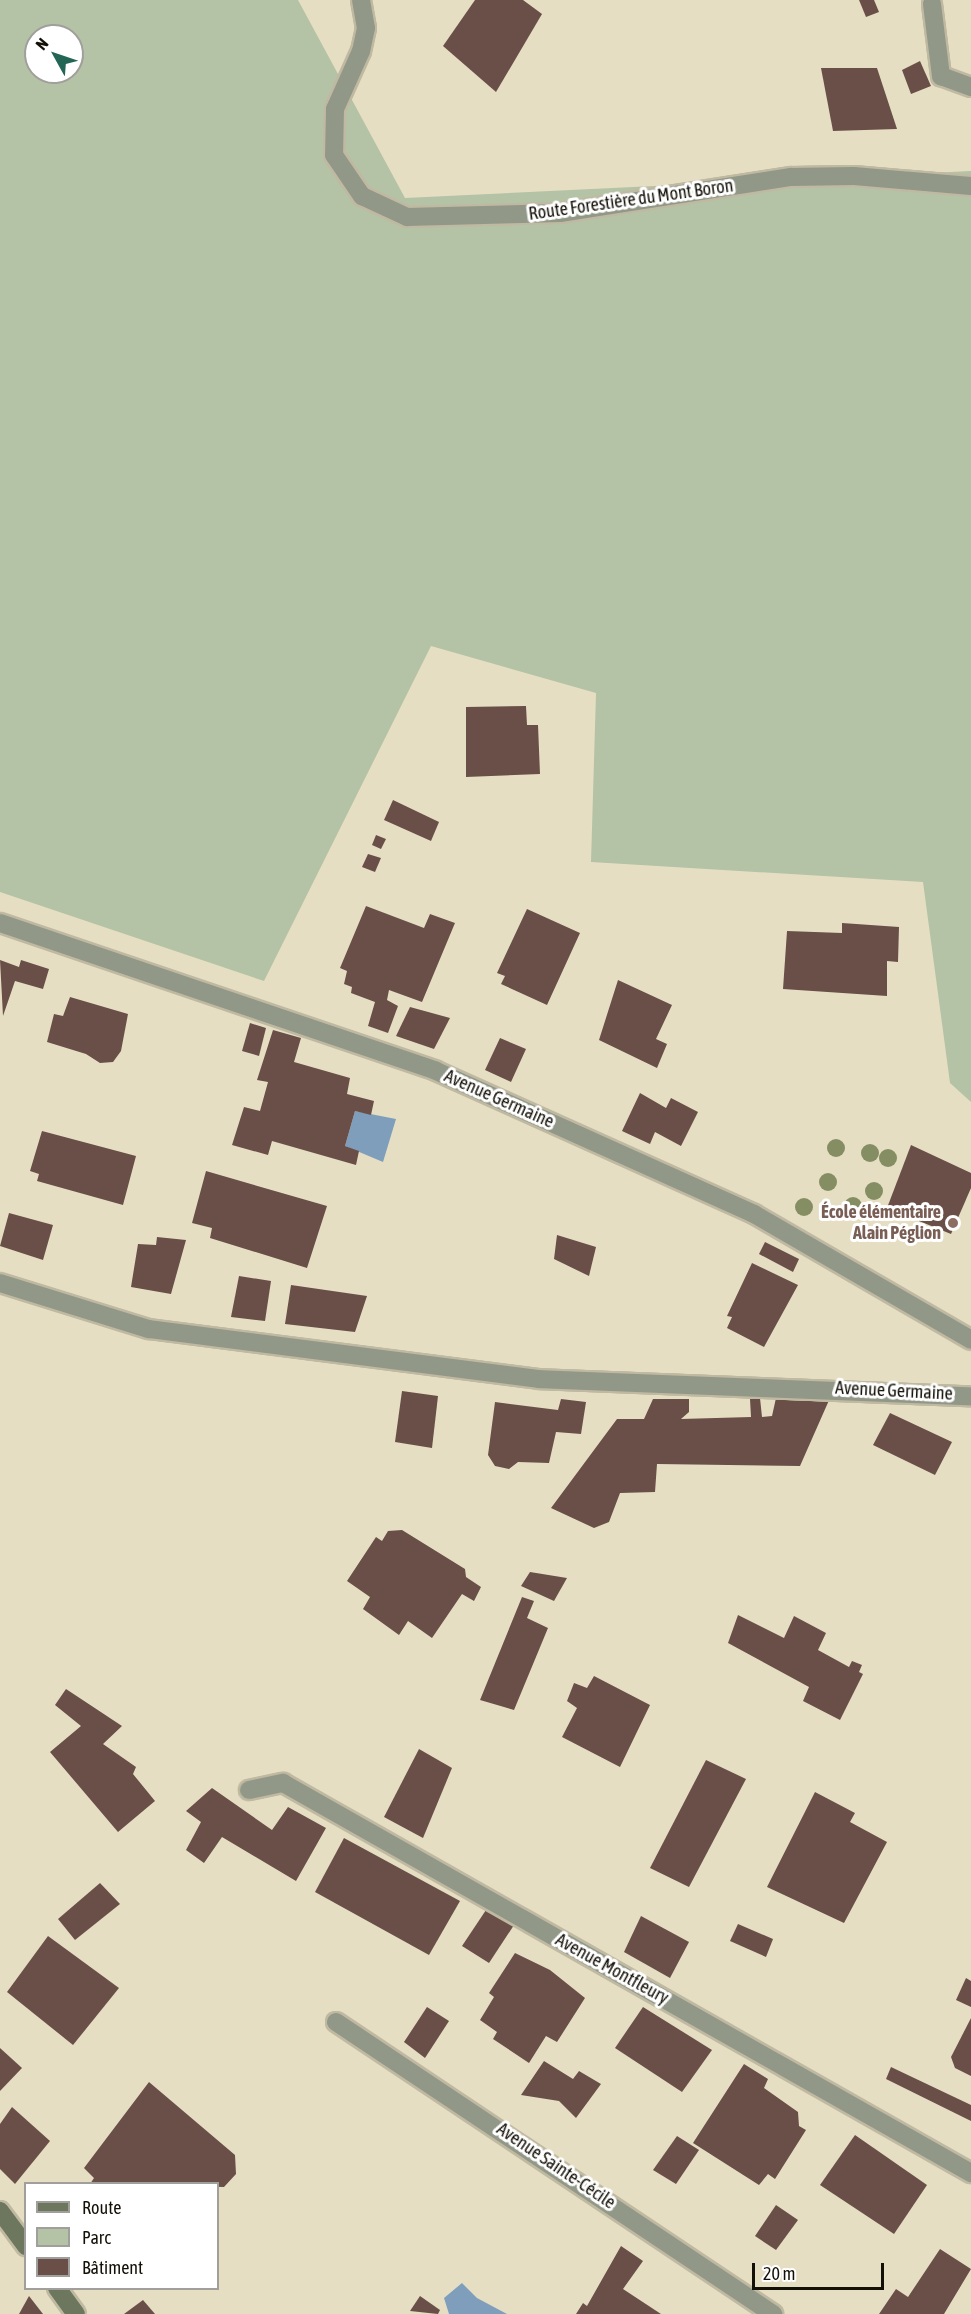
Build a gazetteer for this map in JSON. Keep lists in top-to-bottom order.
{
  "streets": {
    "street": [
      "Route Forestière du Mont Boron",
      "Avenue Germaine",
      "Avenue Montfleury",
      "Avenue Sainte-Cécile"
    ]
  },
  "places": ["École élémentaire Alain Péglion"],
  "legend": ["Route", "Parc", "Bâtiment"],
  "scale_bar": "20 m",
  "north": "top left"
}
